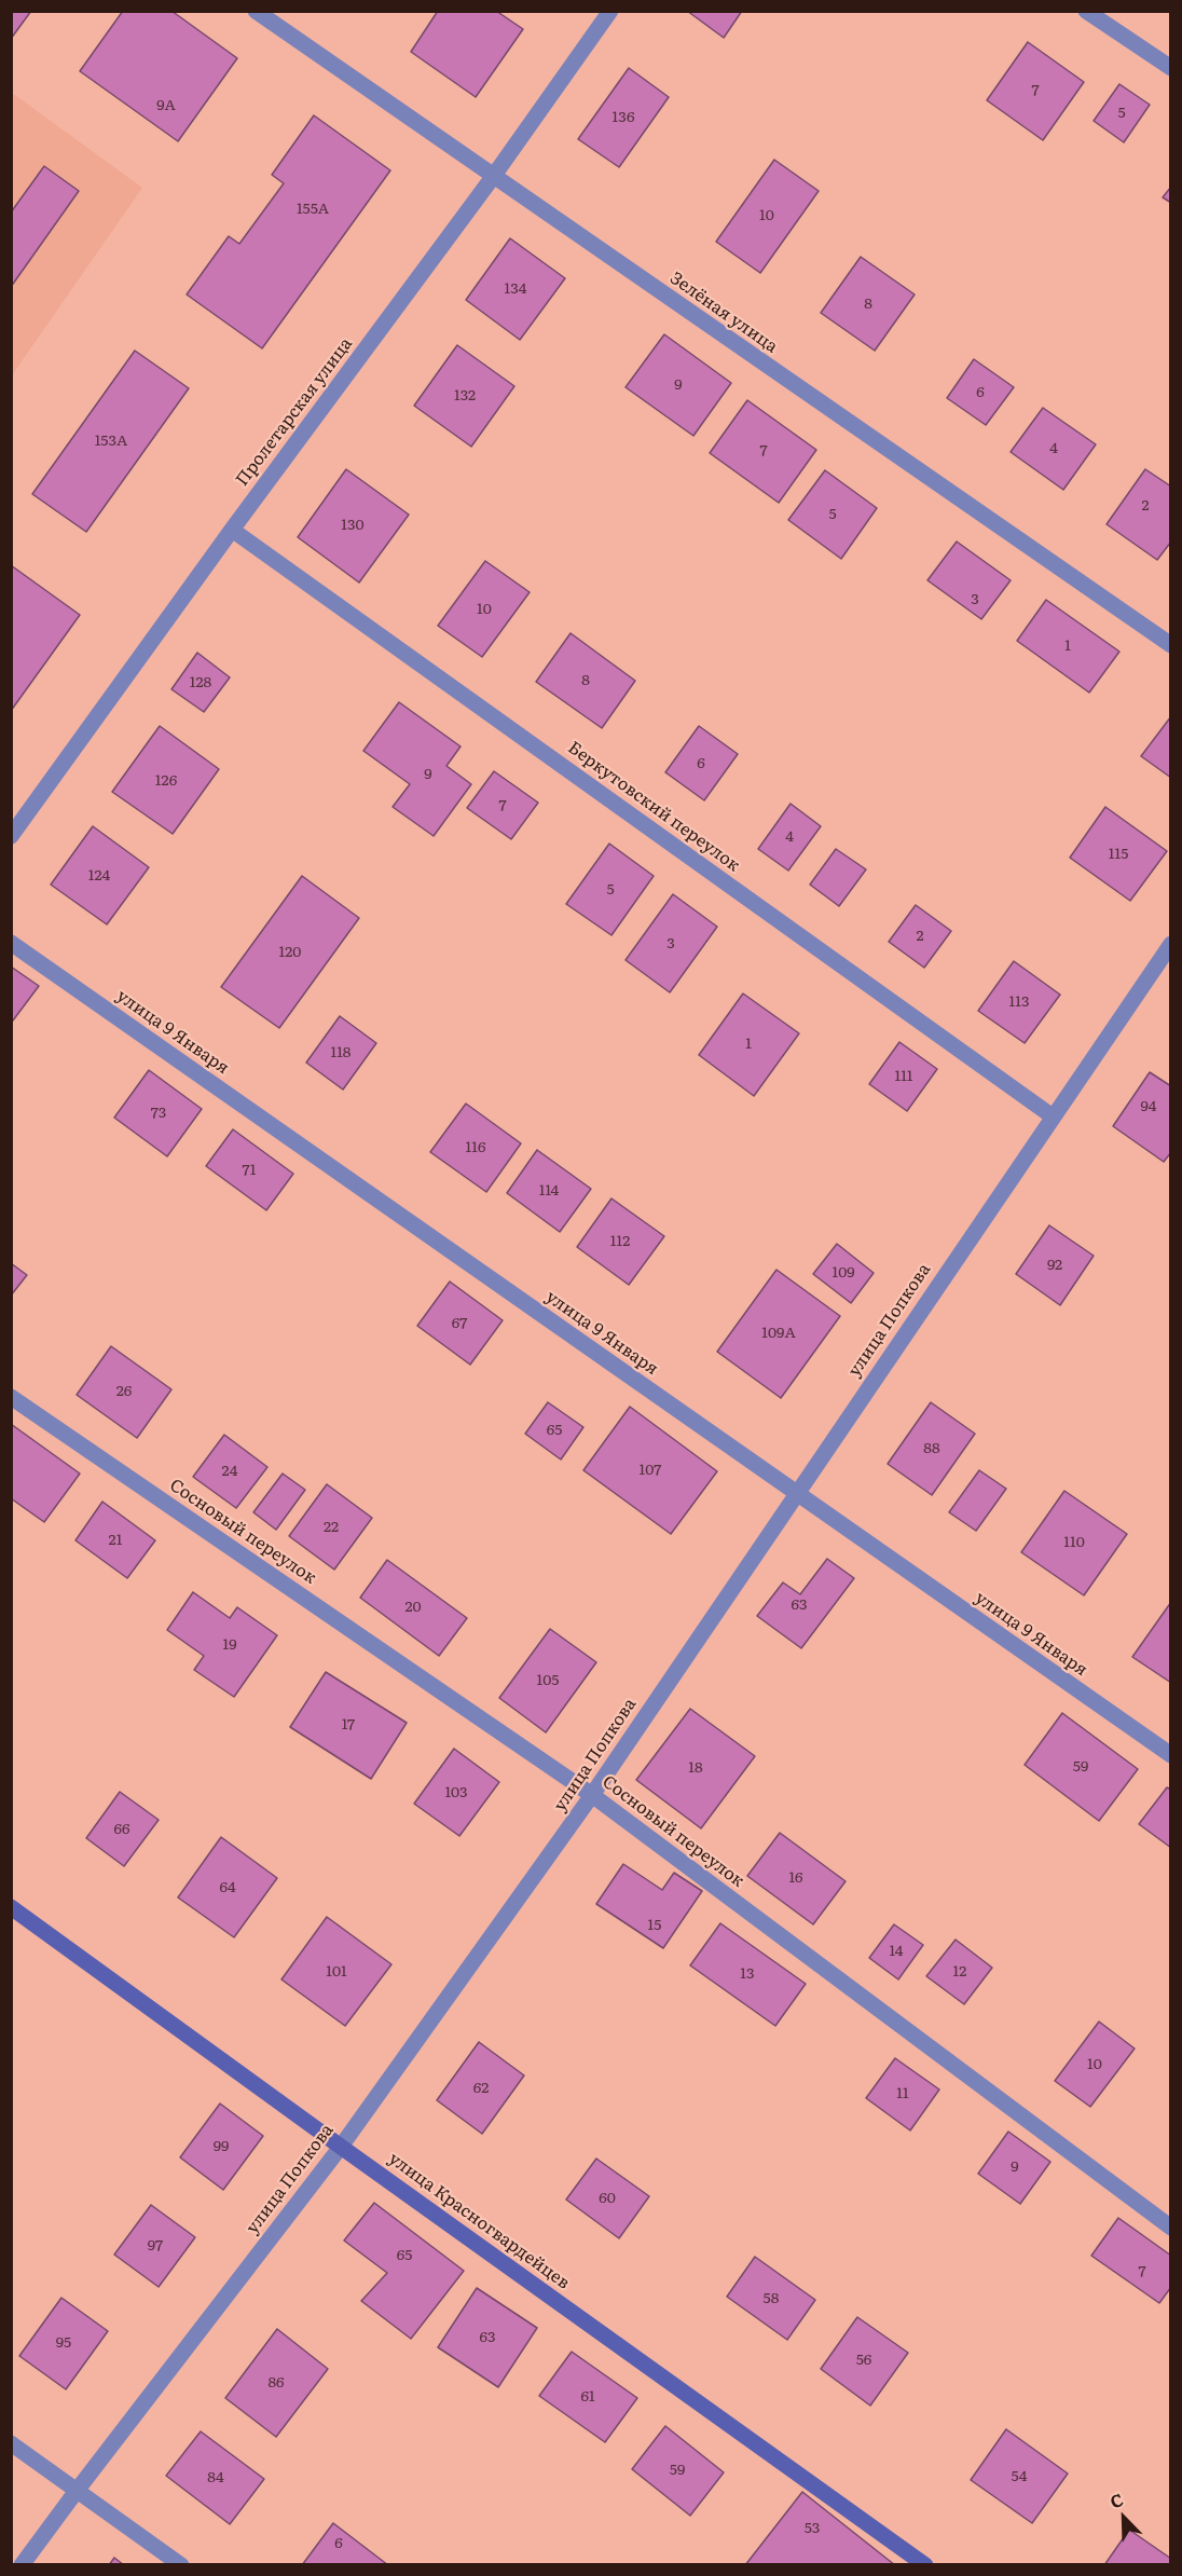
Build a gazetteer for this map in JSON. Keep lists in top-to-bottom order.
{
  "streets": {
    "street": [
      "Зелёная улица",
      "Пролетарская улица",
      "Беркутовский переулок",
      "улица 9 Января",
      "улица Попкова",
      "Сосновый переулок",
      "улица Красногвардейцев"
    ]
  },
  "crossings": [
    ["Зелёная улица", "Пролетарская улица"],
    ["Пролетарская улица", "Беркутовский переулок"],
    ["Беркутовский переулок", "улица Попкова"],
    ["улица 9 Января", "улица Попкова"],
    ["улица Попкова", "Сосновый переулок"],
    ["улица Попкова", "улица Красногвардейцев"]
  ],
  "house_numbers": [
    "7",
    "9А",
    "5",
    "136",
    "155А",
    "10",
    "134",
    "8",
    "9",
    "6",
    "132",
    "153А",
    "4",
    "7",
    "2",
    "5",
    "130",
    "3",
    "10",
    "1",
    "8",
    "128",
    "6",
    "9",
    "126",
    "7",
    "4",
    "115",
    "124",
    "5",
    "2",
    "3",
    "120",
    "113",
    "1",
    "118",
    "111",
    "94",
    "73",
    "116",
    "71",
    "114",
    "112",
    "92",
    "109",
    "67",
    "109А",
    "26",
    "65",
    "88",
    "107",
    "24",
    "22",
    "21",
    "110",
    "63",
    "20",
    "19",
    "105",
    "17",
    "59",
    "18",
    "103",
    "66",
    "16",
    "64",
    "15",
    "14",
    "101",
    "12",
    "13",
    "10",
    "62",
    "11",
    "99",
    "9",
    "60",
    "97",
    "65",
    "7",
    "58",
    "63",
    "95",
    "56",
    "86",
    "61",
    "59",
    "54",
    "84",
    "53",
    "6"
  ],
  "north": "top left"
}
